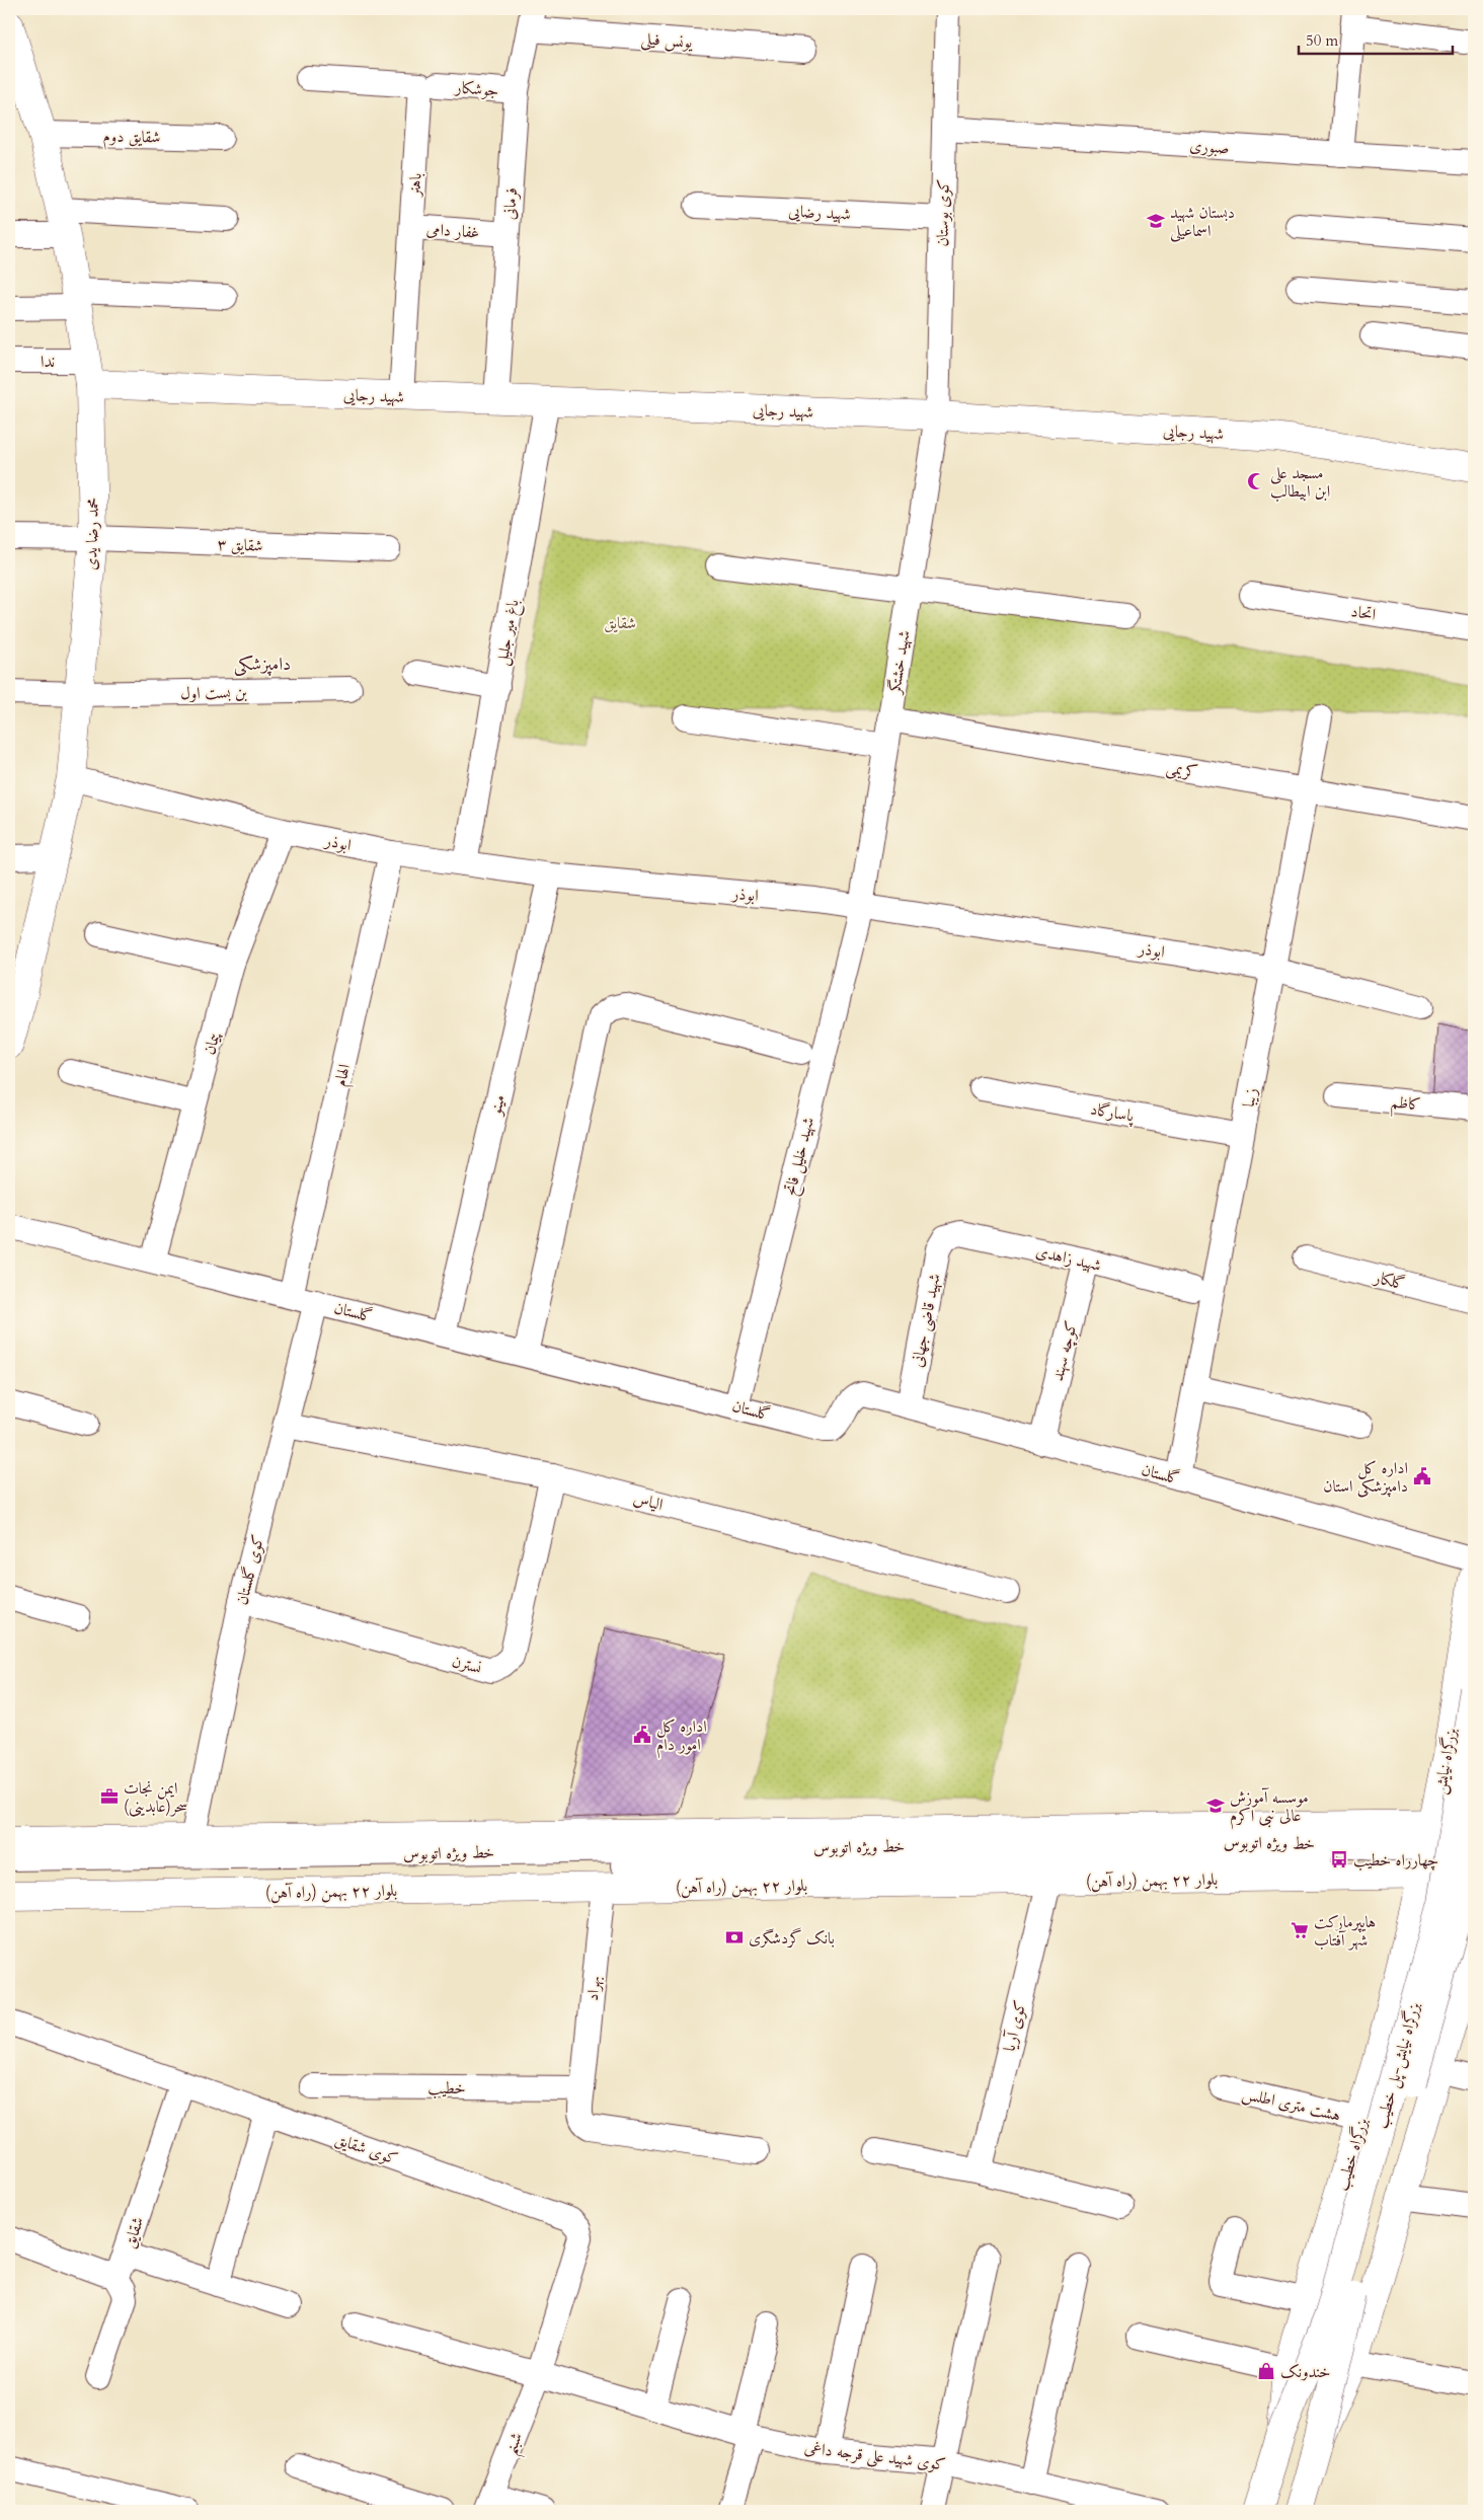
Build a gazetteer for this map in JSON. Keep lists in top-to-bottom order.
{
  "streets": {
    "main road": [
      "شهید رجایی",
      "محمد رضا یدی",
      "بزرگراه نیایش",
      "بلوار ۲۲ بهمن (راه آهن)",
      "بزرگراه نیایش-پل خطیب",
      "بزرگراه خطیب"
    ],
    "street": [
      "یونس فیلی",
      "جوشکار",
      "شقایق دوم",
      "صبوری",
      "باهنر",
      "فرمانی",
      "شهید رضایی",
      "کوی بوستان",
      "غفار دامی",
      "ندا",
      "شقایق ۳",
      "اتحاد",
      "باغ میر جلیل",
      "شهید خشتگر",
      "بن بست اول",
      "کریمی",
      "ابوذر",
      "پیمان",
      "الهام",
      "زیبا",
      "کاظم",
      "مینو",
      "پاسارگاد",
      "شهید خلیل فاتح",
      "شهید زاهدی",
      "گلکار",
      "گلستان",
      "شهید قاضی جهانی",
      "کوچه سهند",
      "الیاس",
      "کوی گلستان",
      "نسترن",
      "خط ویژه اتوبوس",
      "بهراد",
      "کوی آریا",
      "خطیب",
      "هشت متری اطلس",
      "کوی شقایق",
      "شقایق",
      "شبنم",
      "کوی شهید علی قرجه داغی"
    ]
  },
  "crossings": [
    ["یونس فیلی", "فرمانی"],
    ["جوشکار", "فرمانی"],
    ["شقایق دوم", "محمد رضا یدی"],
    ["صبوری", "کوی بوستان"],
    ["باهنر", "غفار دامی"],
    ["باهنر", "شهید رجایی"],
    ["فرمانی", "شهید رجایی"],
    ["شهید رضایی", "کوی بوستان"],
    ["کوی بوستان", "شهید رجایی"],
    ["کوی بوستان", "شهید خشتگر"],
    ["ندا", "شهید رجایی"],
    ["ندا", "محمد رضا یدی"],
    ["شهید رجایی", "محمد رضا یدی"],
    ["شهید رجایی", "باغ میر جلیل"],
    ["شهید رجایی", "شهید خشتگر"],
    ["محمد رضا یدی", "شقایق ۳"],
    ["محمد رضا یدی", "بن بست اول"],
    ["محمد رضا یدی", "ابوذر"],
    ["باغ میر جلیل", "ابوذر"],
    ["شهید خشتگر", "کریمی"],
    ["شهید خشتگر", "ابوذر"],
    ["شهید خشتگر", "شهید خلیل فاتح"],
    ["کریمی", "زیبا"],
    ["ابوذر", "پیمان"],
    ["ابوذر", "الهام"],
    ["ابوذر", "زیبا"],
    ["ابوذر", "مینو"],
    ["ابوذر", "شهید خلیل فاتح"],
    ["پیمان", "گلستان"],
    ["الهام", "گلستان"],
    ["زیبا", "پاسارگاد"],
    ["زیبا", "گلستان"],
    ["مینو", "گلستان"],
    ["شهید خلیل فاتح", "گلستان"],
    ["شهید زاهدی", "شهید قاضی جهانی"],
    ["شهید زاهدی", "کوچه سهند"],
    ["گلستان", "شهید قاضی جهانی"],
    ["گلستان", "کوچه سهند"],
    ["گلستان", "کوی گلستان"],
    ["الیاس", "کوی گلستان"],
    ["الیاس", "نسترن"],
    ["کوی گلستان", "نسترن"],
    ["بزرگراه نیایش", "بلوار ۲۲ بهمن (راه آهن)"],
    ["بزرگراه نیایش", "بزرگراه خطیب"],
    ["بلوار ۲۲ بهمن (راه آهن)", "بهراد"],
    ["بلوار ۲۲ بهمن (راه آهن)", "کوی آریا"],
    ["بلوار ۲۲ بهمن (راه آهن)", "بزرگراه خطیب"],
    ["بهراد", "خطیب"],
    ["بزرگراه نیایش-پل خطیب", "بزرگراه خطیب"],
    ["هشت متری اطلس", "بزرگراه خطیب"],
    ["کوی شقایق", "شقایق"],
    ["کوی شقایق", "شبنم"],
    ["کوی شقایق", "کوی شهید علی قرجه داغی"],
    ["شبنم", "کوی شهید علی قرجه داغی"]
  ],
  "districts": ["دامپزشکی"],
  "parks": ["شقایق"],
  "places": {
    "school or university": ["دبستان شهید اسماعیلی", "موسسه آموزش عالی نبی اکرم"],
    "mosque": ["مسجد علی ابن ابیطالب"],
    "public building": ["اداره کل دامپزشکی استان", "اداره کل امور دام"],
    "office": ["ایمن نجات سحر(عابدینی)"],
    "bus stop": ["چهارراه خطیب"],
    "supermarket": ["هایپرمارکت شهر آفتاب"],
    "bank": ["بانک گردشگری"],
    "shop": ["خندونک"]
  },
  "scale_bar": "50 m"
}
